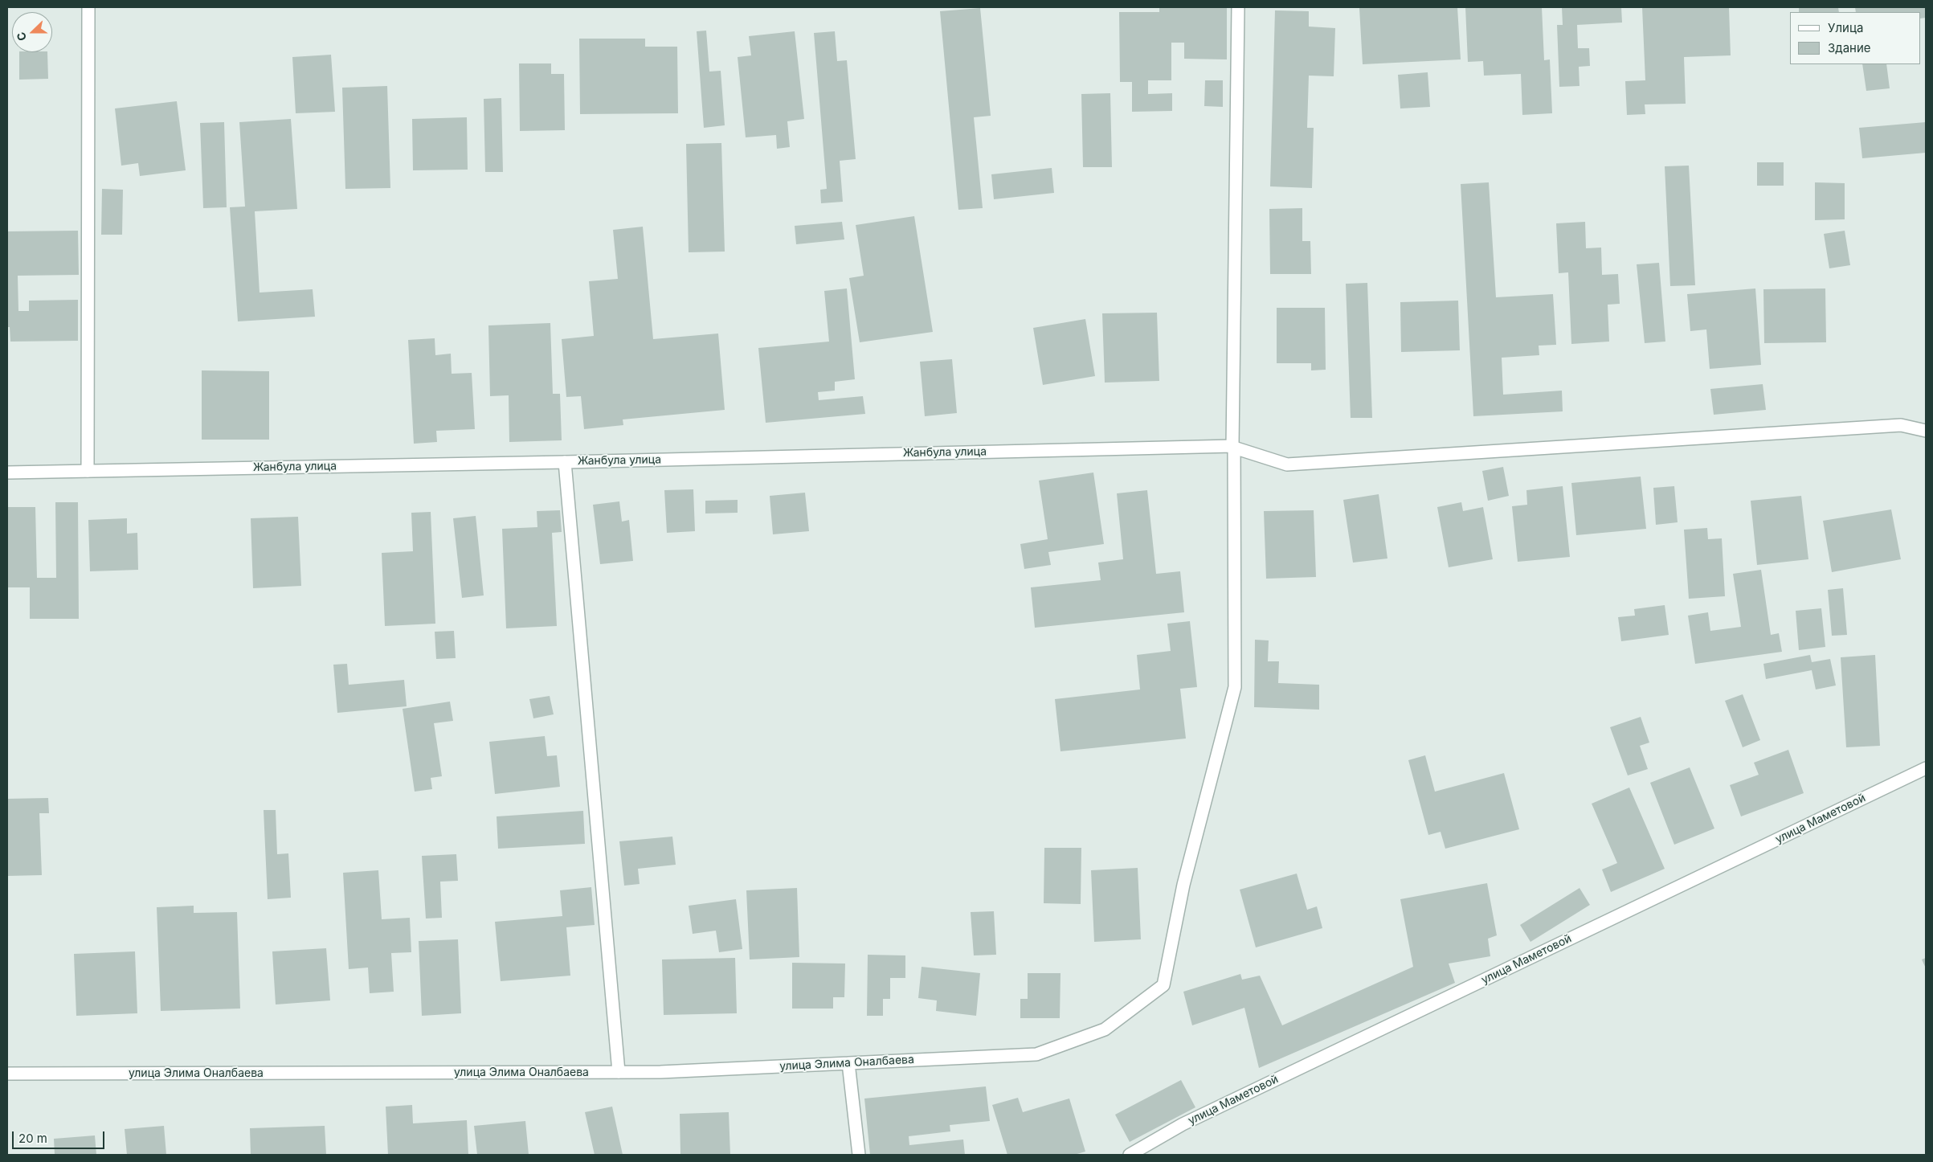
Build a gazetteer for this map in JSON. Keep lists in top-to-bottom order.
{
  "streets": {
    "street": ["Жанбула улица", "улица Маметовой", "улица Элима Оналбаева"]
  },
  "crossings": [
    ["Жанбула улица", "улица Элима Оналбаева"]
  ],
  "legend": ["Улица", "Здание"],
  "scale_bar": "20 m",
  "north": "left"
}
